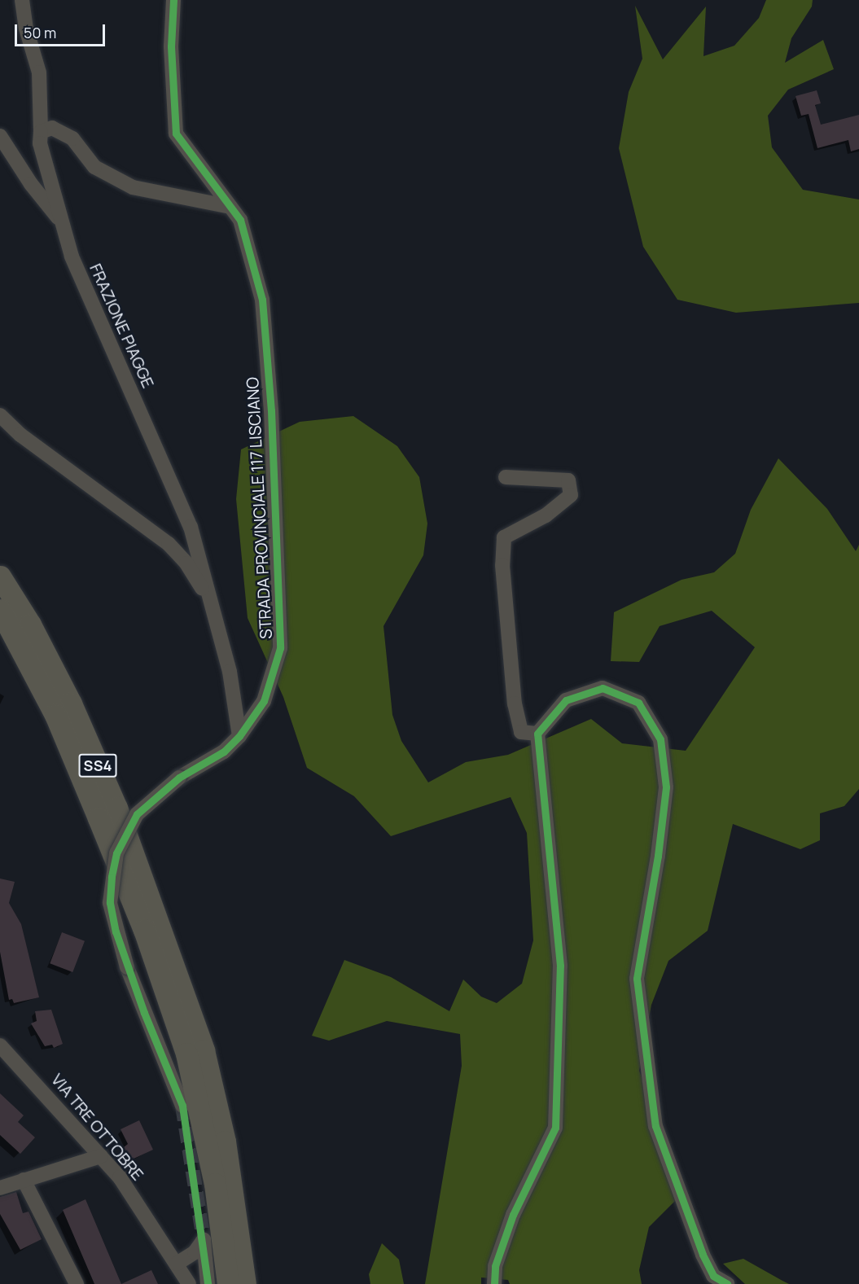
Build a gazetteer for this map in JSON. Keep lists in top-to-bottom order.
{
  "streets": {
    "highway": ["SS4"],
    "street": ["FRAZIONE PIAGGE", "STRADA PROVINCIALE 117 LISCIANO", "VIA TRE OTTOBRE"]
  },
  "crossings": [
    ["FRAZIONE PIAGGE", "STRADA PROVINCIALE 117 LISCIANO"]
  ],
  "scale_bar": "50 m"
}
